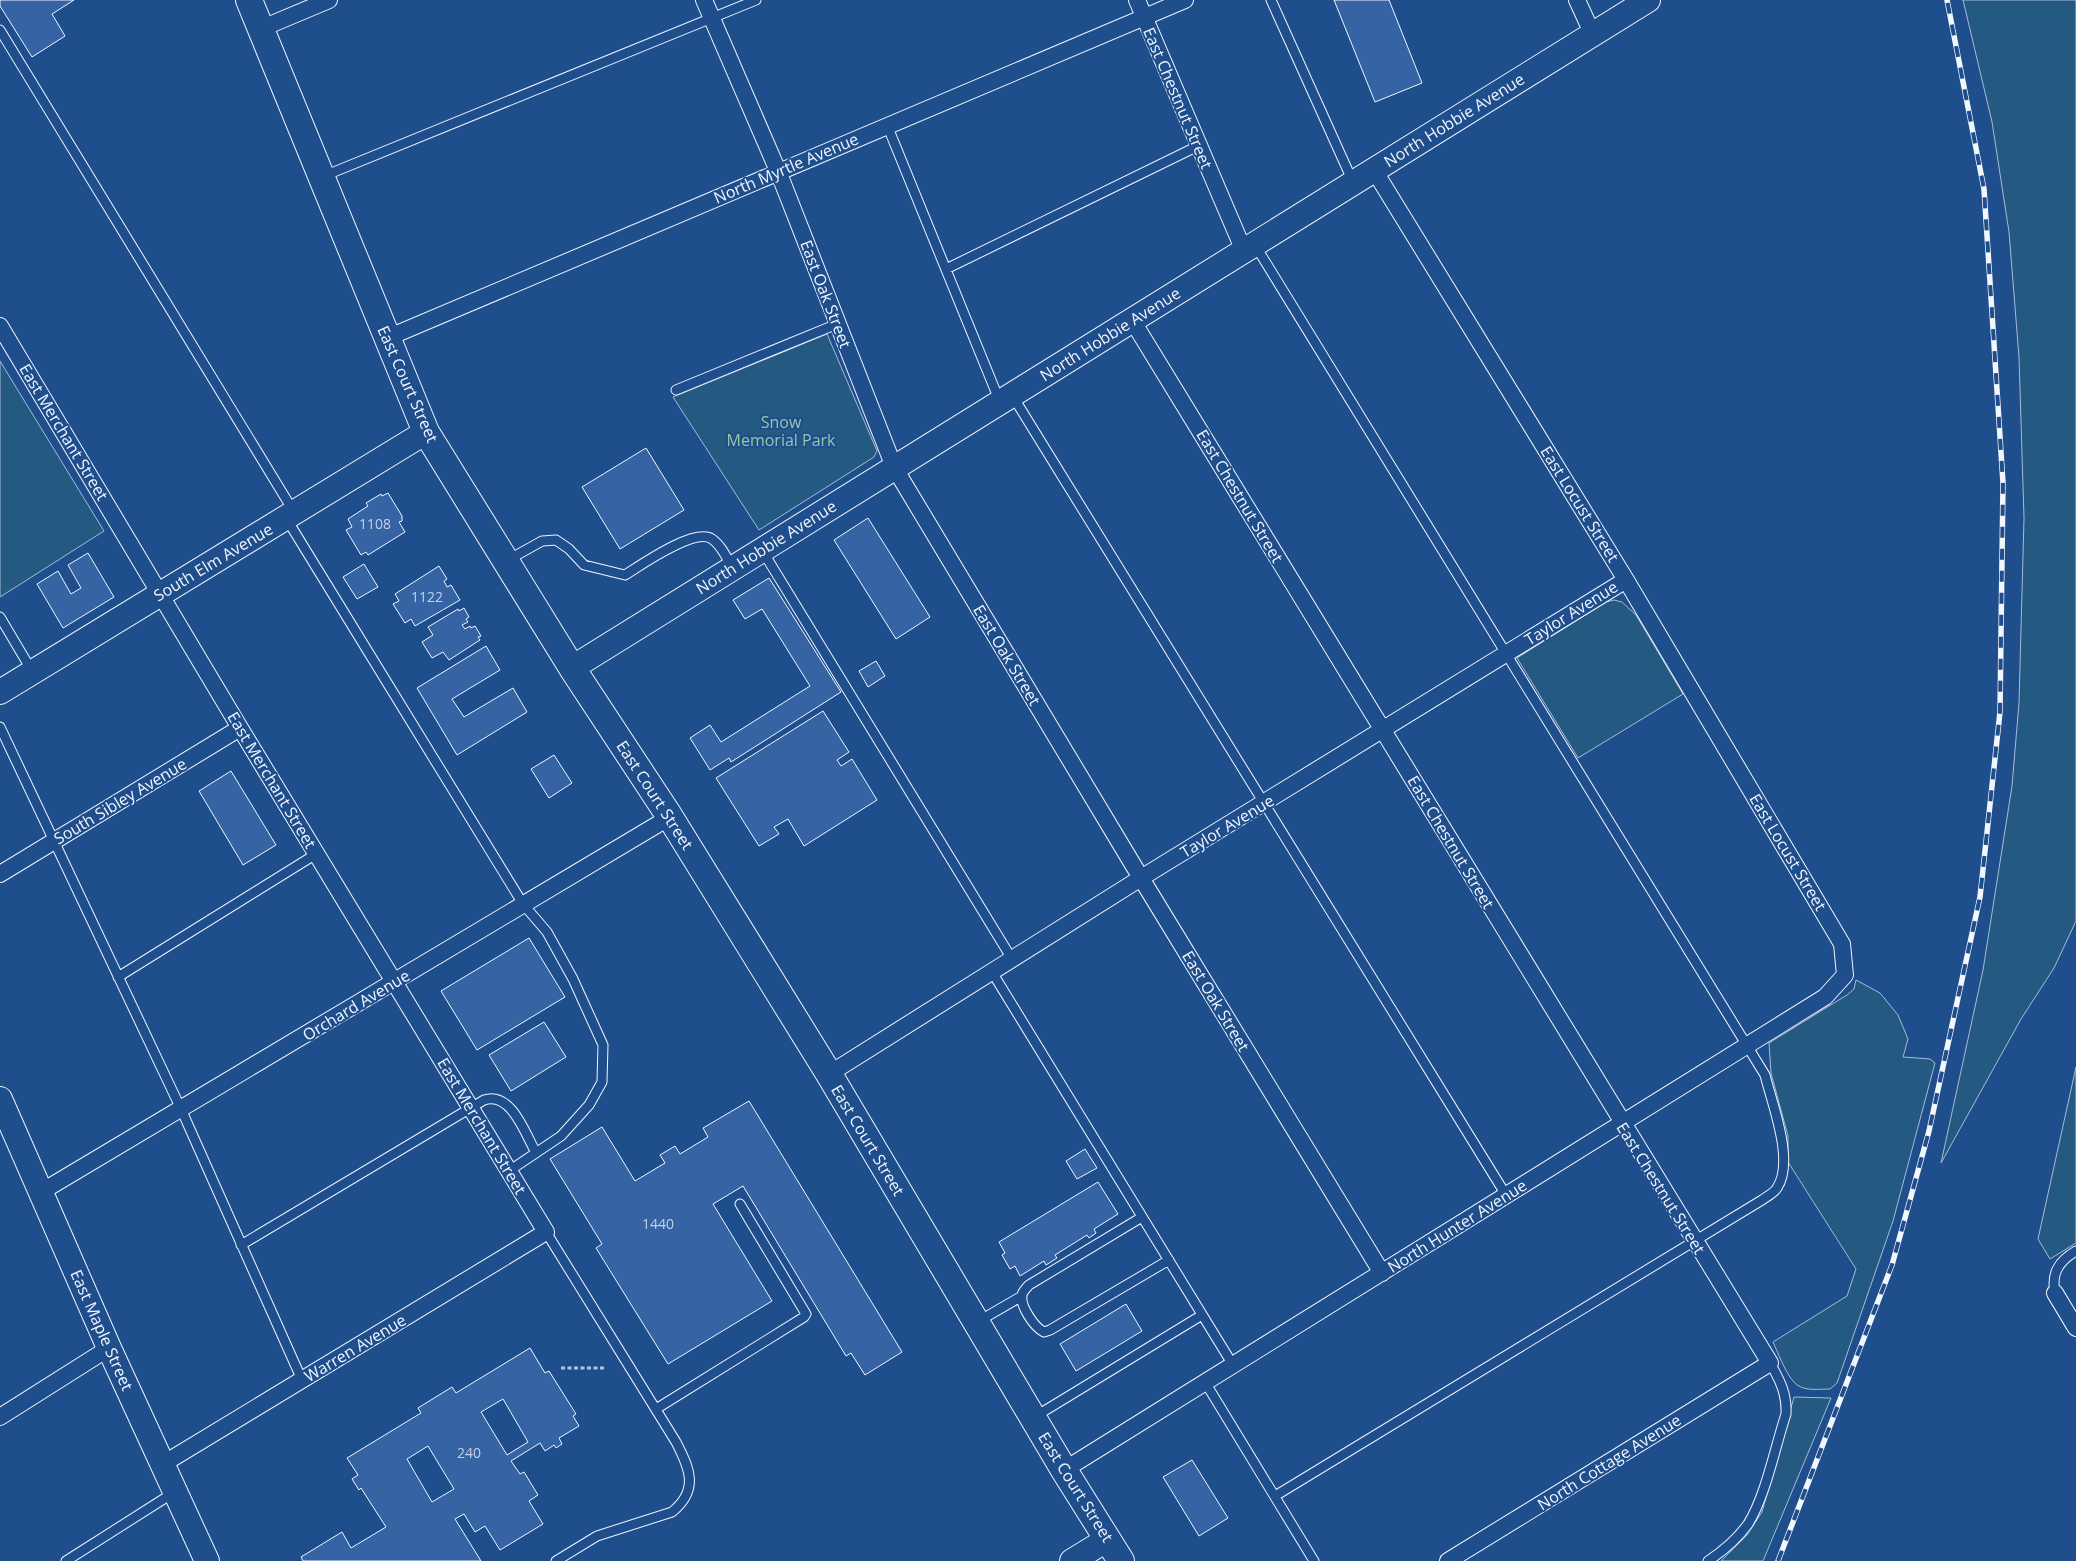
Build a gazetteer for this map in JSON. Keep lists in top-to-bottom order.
{
  "streets": {
    "main road": [
      "North Hobbie Avenue",
      "East Court Street",
      "South Elm Avenue",
      "East Maple Street"
    ],
    "street": [
      "East Chestnut Street",
      "North Myrtle Avenue",
      "East Oak Street",
      "East Merchant Street",
      "East Locust Street",
      "Taylor Avenue",
      "South Sibley Avenue",
      "Orchard Avenue",
      "North Hunter Avenue",
      "Warren Avenue",
      "North Cottage Avenue"
    ]
  },
  "crossings": [
    ["East Chestnut Street", "North Hobbie Avenue"],
    ["East Chestnut Street", "North Myrtle Avenue"],
    ["East Chestnut Street", "Taylor Avenue"],
    ["East Chestnut Street", "North Hunter Avenue"],
    ["East Chestnut Street", "North Cottage Avenue"],
    ["North Hobbie Avenue", "East Oak Street"],
    ["North Hobbie Avenue", "East Court Street"],
    ["North Hobbie Avenue", "East Locust Street"],
    ["North Myrtle Avenue", "East Oak Street"],
    ["North Myrtle Avenue", "East Court Street"],
    ["East Oak Street", "Taylor Avenue"],
    ["East Oak Street", "North Hunter Avenue"],
    ["East Court Street", "South Elm Avenue"],
    ["East Court Street", "Taylor Avenue"],
    ["East Court Street", "Orchard Avenue"],
    ["East Court Street", "North Hunter Avenue"],
    ["East Merchant Street", "South Elm Avenue"],
    ["East Merchant Street", "South Sibley Avenue"],
    ["East Merchant Street", "Orchard Avenue"],
    ["East Merchant Street", "Warren Avenue"],
    ["East Locust Street", "Taylor Avenue"],
    ["East Locust Street", "North Hunter Avenue"],
    ["Orchard Avenue", "East Maple Street"],
    ["East Maple Street", "Warren Avenue"]
  ],
  "parks": ["Snow Memorial Park"],
  "house_numbers": [
    "1108",
    "1122",
    "1440",
    "240"
  ]
}
